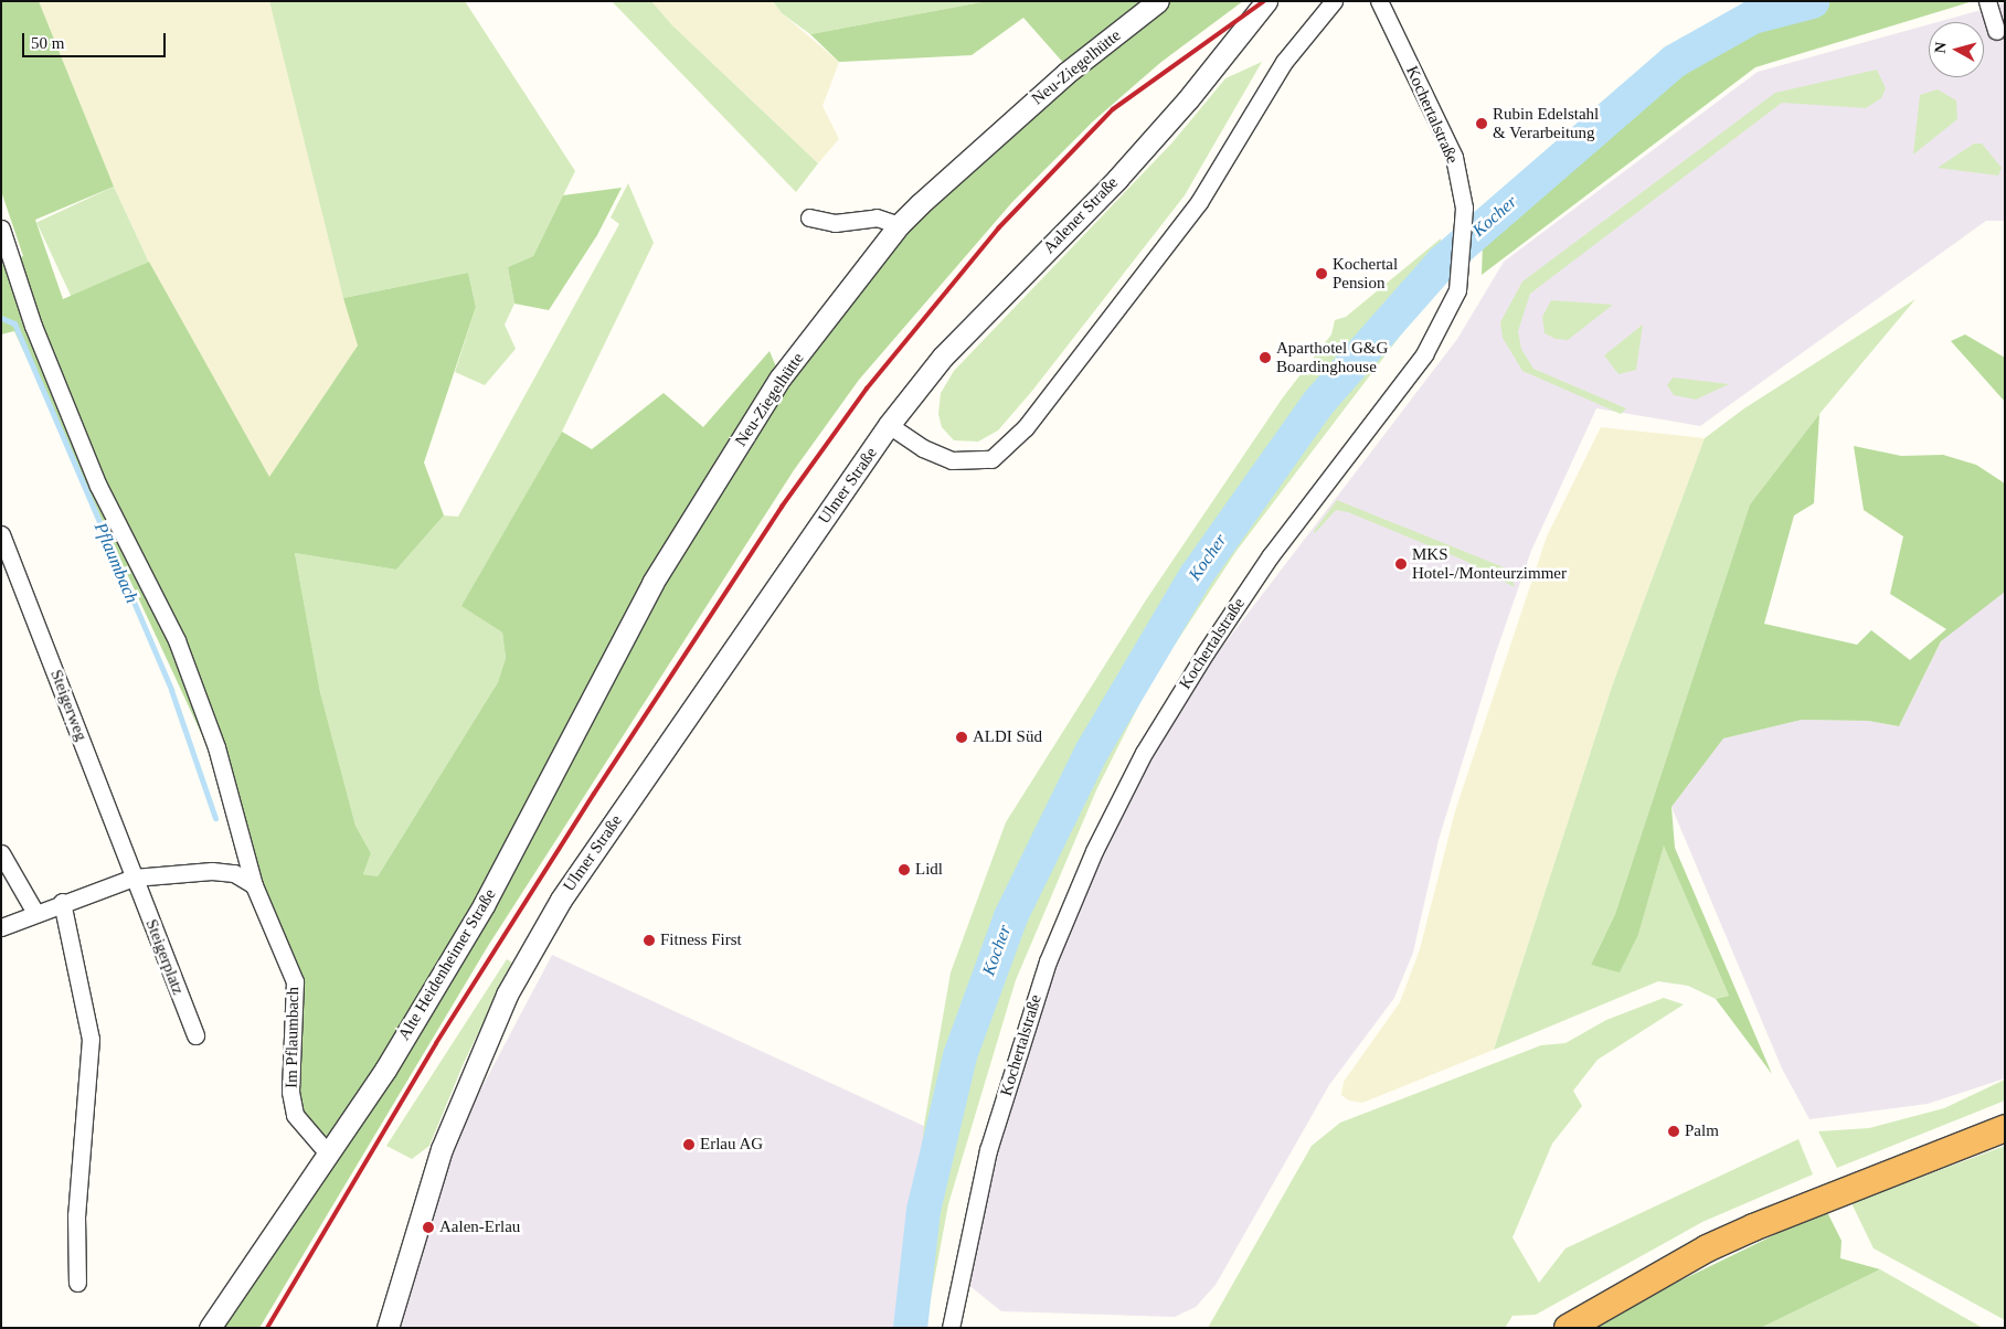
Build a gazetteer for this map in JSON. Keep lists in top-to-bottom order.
{
  "streets": {
    "street": [
      "Neu-Ziegelhütte",
      "Kochertalstraße",
      "Aalener Straße",
      "Ulmer Straße",
      "Steigerweg",
      "Steigerplatz",
      "Alte Heidenheimer Straße",
      "Im Pflaumbach"
    ]
  },
  "crossings": [
    ["Neu-Ziegelhütte", "Alte Heidenheimer Straße"],
    ["Aalener Straße", "Ulmer Straße"],
    ["Steigerweg", "Steigerplatz"],
    ["Alte Heidenheimer Straße", "Im Pflaumbach"]
  ],
  "water": ["Kocher", "Pflaumbach"],
  "places": [
    "Rubin Edelstahl & Verarbeitung",
    "Kochertal Pension",
    "Aparthotel G&G Boardinghouse",
    "MKS Hotel-/Monteurzimmer",
    "ALDI Süd",
    "Lidl",
    "Fitness First",
    "Palm",
    "Erlau AG",
    "Aalen-Erlau"
  ],
  "scale_bar": "50 m",
  "north": "left"
}
